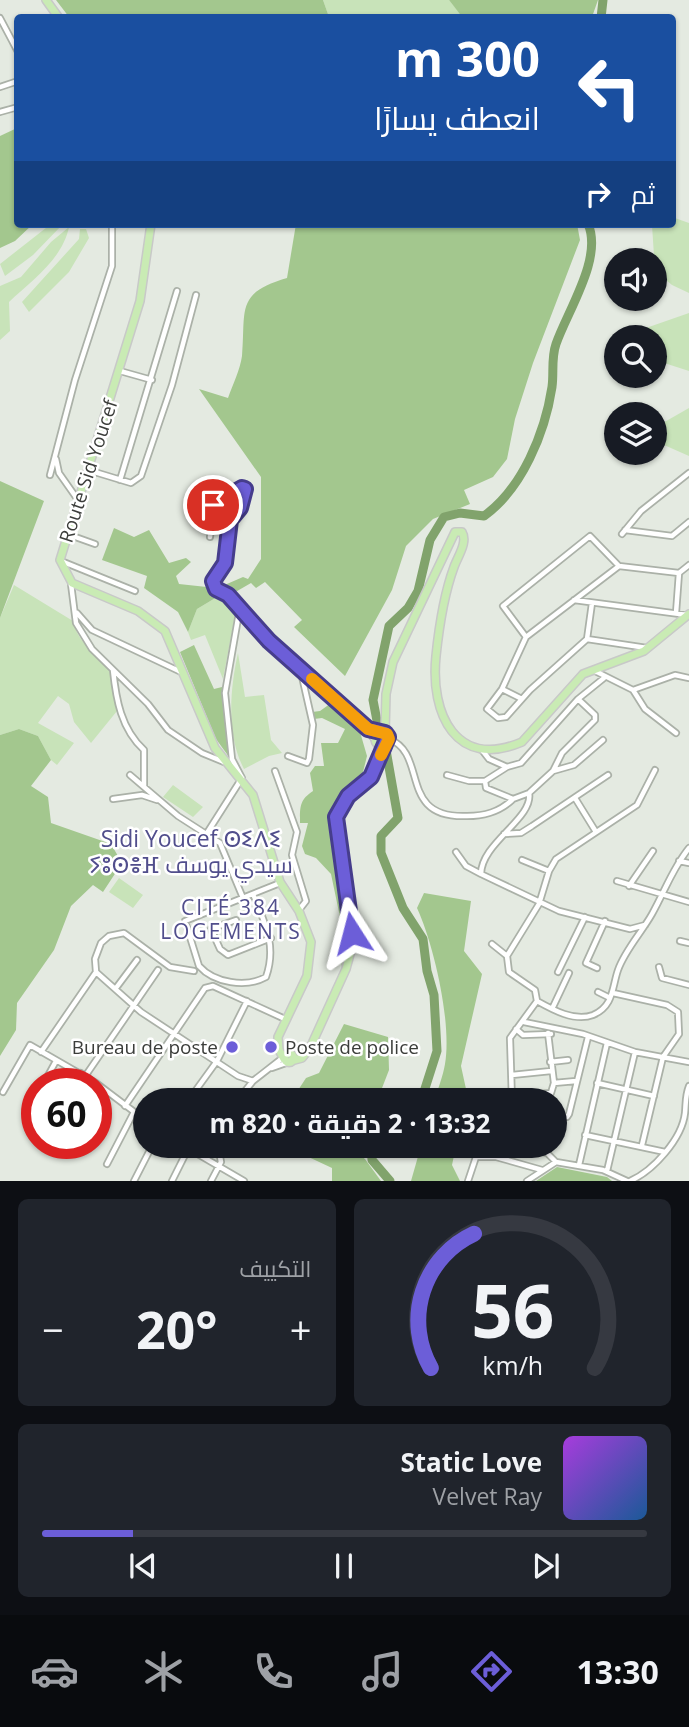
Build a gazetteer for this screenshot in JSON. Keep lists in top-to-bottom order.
{
  "streets": {
    "main road": ["Route Sid Youcef"]
  },
  "districts": ["Sidi Youcef ⵙⵉⴷⵉ ⵢⵓⵙⴻⴼ سيدي يوسف", "CITÉ 384 LOGEMENTS"],
  "places": ["Bureau de poste", "Poste de police"],
  "page": {
    "turn": ["300 m", "انعطف يسارًا"],
    "then": "ثم",
    "limit": "60",
    "trip": "13:32 · 2 دقيقة · 820 m",
    "tile": "التكييف",
    "heat": ["−", "20°", "+"],
    "song": ["Static Love", "Velvet Ray"],
    "tabs": "13:30",
    "gauge": ["56", "km/h"]
  }
}
